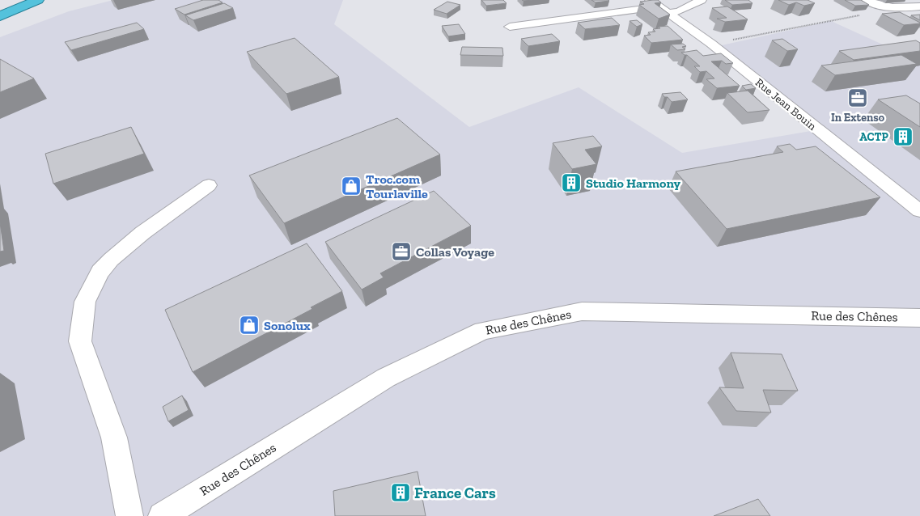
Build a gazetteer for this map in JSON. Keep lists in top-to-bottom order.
{
  "streets": {
    "street": ["Rue Jean Bouin", "Rue des Chênes"]
  },
  "places": {
    "office": ["In Extenso", "Collas Voyage"],
    "building": ["ACTP", "Studio Harmony", "France Cars"],
    "shop": ["Troc.com Tourlaville", "Sonolux"]
  }
}
